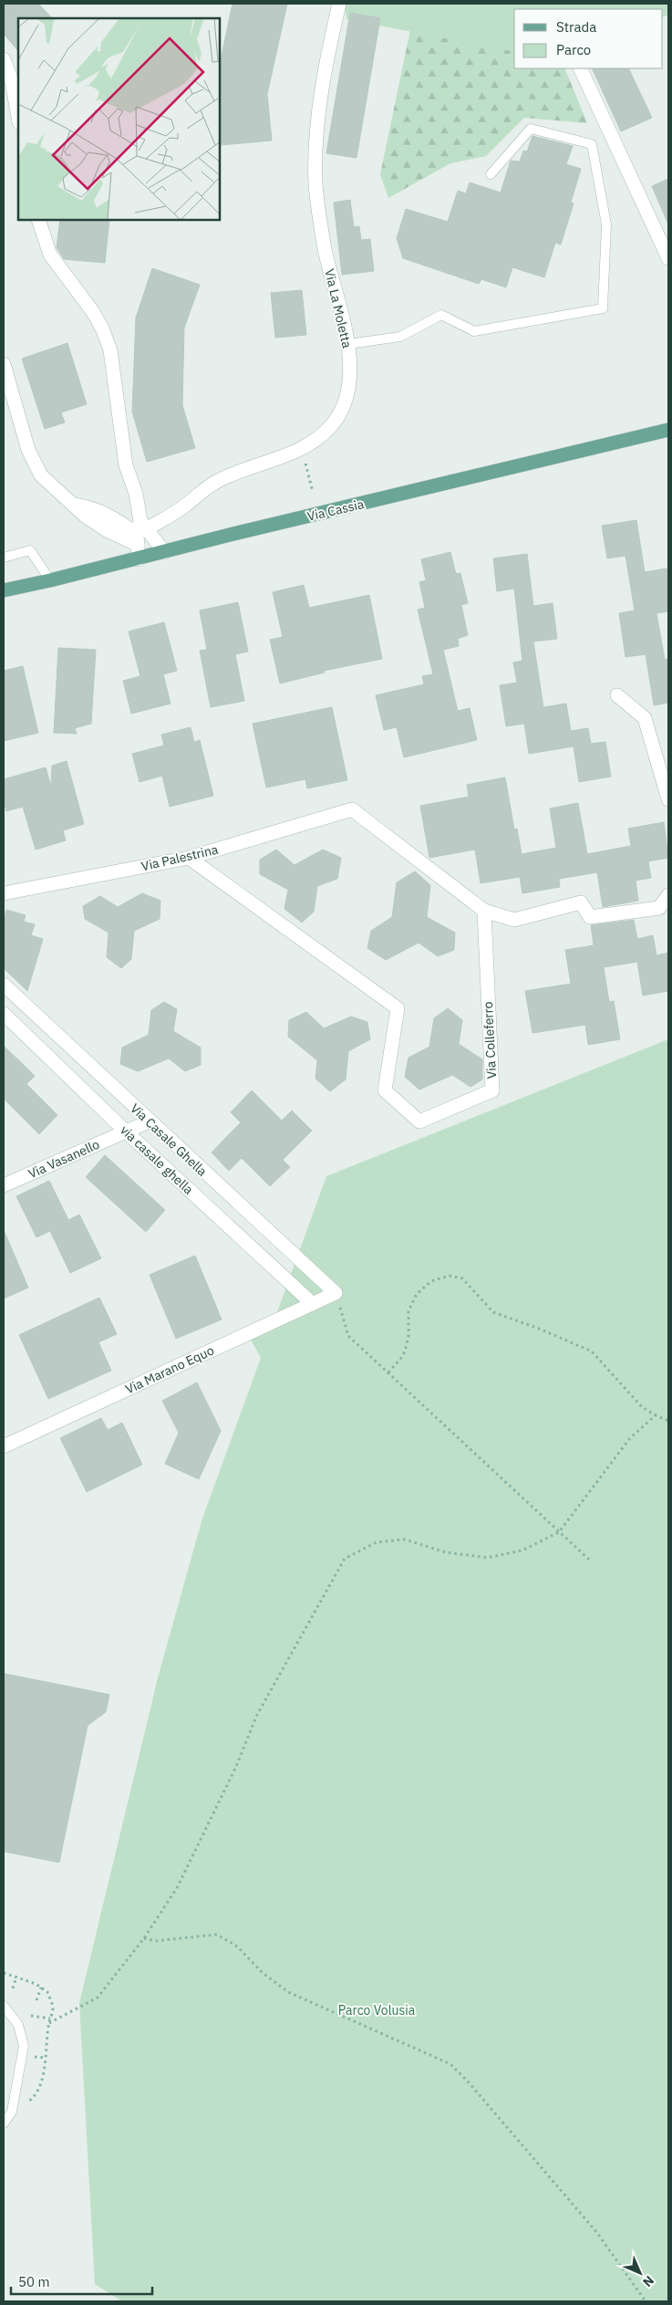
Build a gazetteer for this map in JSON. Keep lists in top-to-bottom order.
{
  "streets": {
    "main road": ["Via Cassia"],
    "street": [
      "Via La Moletta",
      "Via Palestrina",
      "Via Colleferro",
      "Via Casale Ghella",
      "Via Vasanello",
      "via casale ghella",
      "Via Marano Equo"
    ]
  },
  "crossings": [
    ["Via Palestrina", "Via Colleferro"],
    ["Via Casale Ghella", "Via Vasanello"],
    ["Via Casale Ghella", "Via Marano Equo"],
    ["Via Vasanello", "via casale ghella"],
    ["via casale ghella", "Via Marano Equo"]
  ],
  "parks": ["Parco Volusia"],
  "legend": ["Strada", "Parco"],
  "scale_bar": "50 m",
  "north": "bottom right"
}
